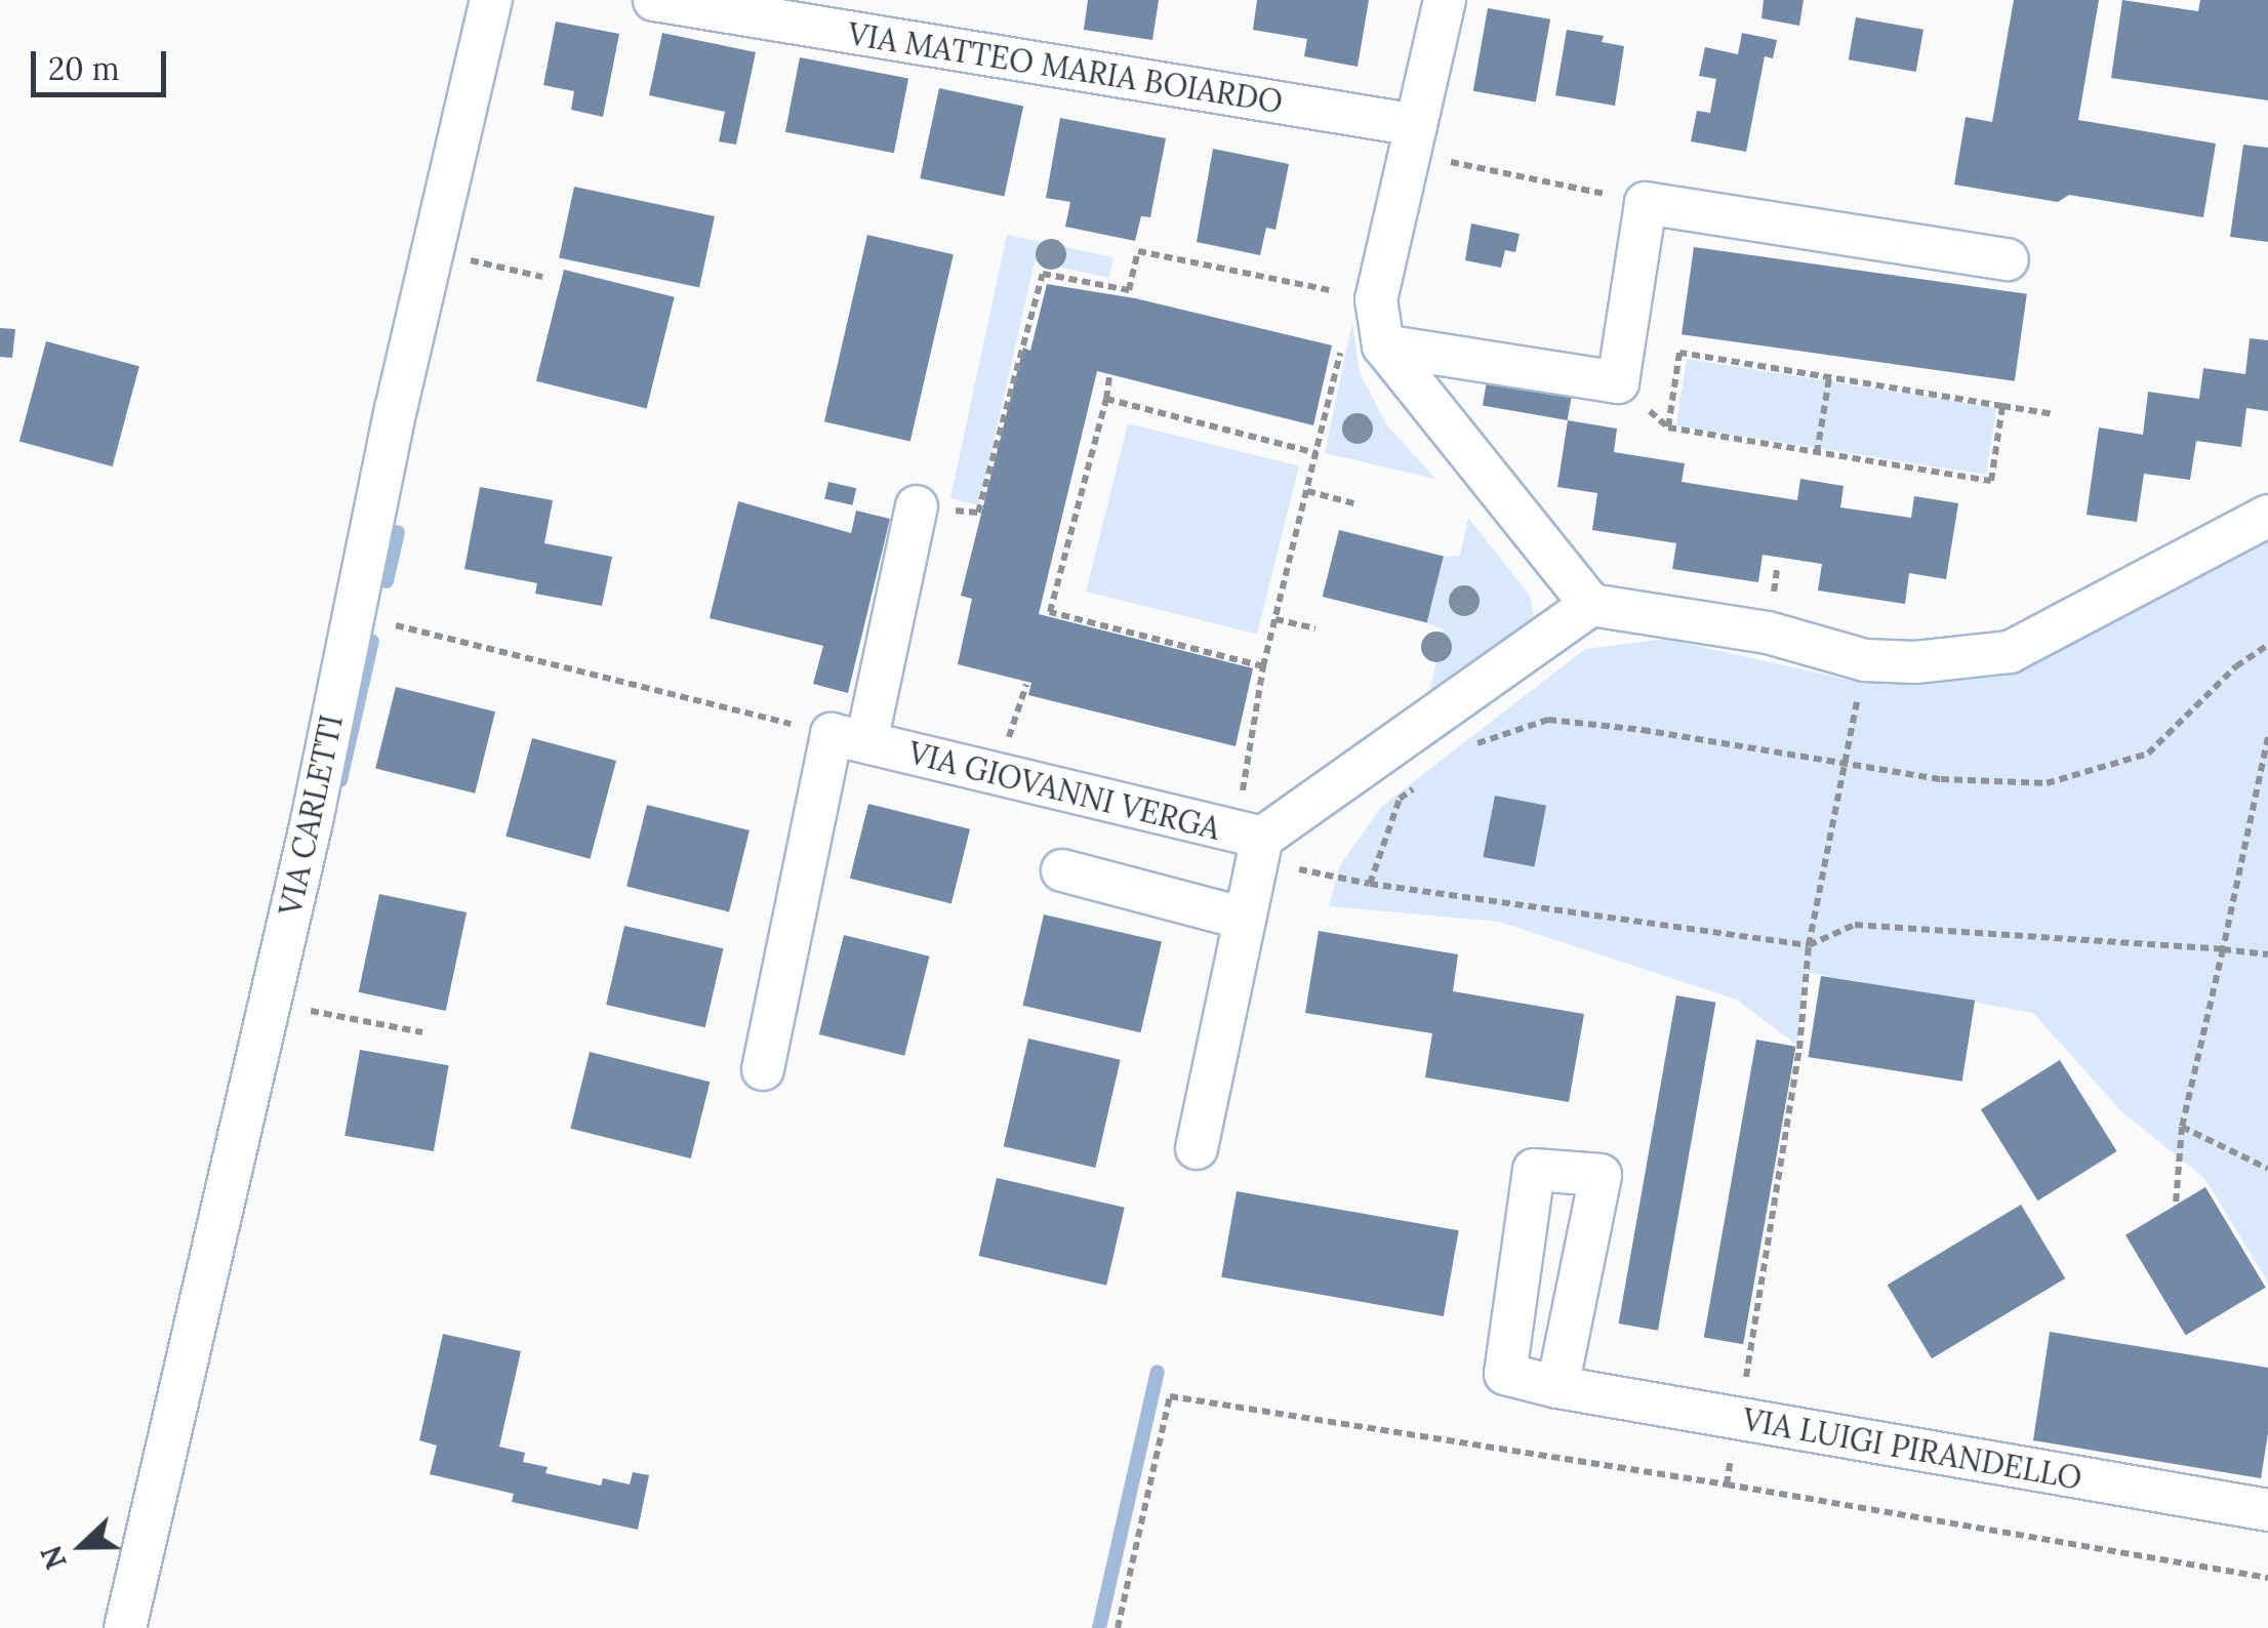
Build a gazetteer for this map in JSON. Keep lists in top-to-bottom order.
{
  "streets": {
    "street": [
      "VIA MATTEO MARIA BOIARDO",
      "VIA GIOVANNI VERGA",
      "VIA CARLETTI",
      "VIA LUIGI PIRANDELLO"
    ]
  },
  "scale_bar": "20 m",
  "north": "left"
}
